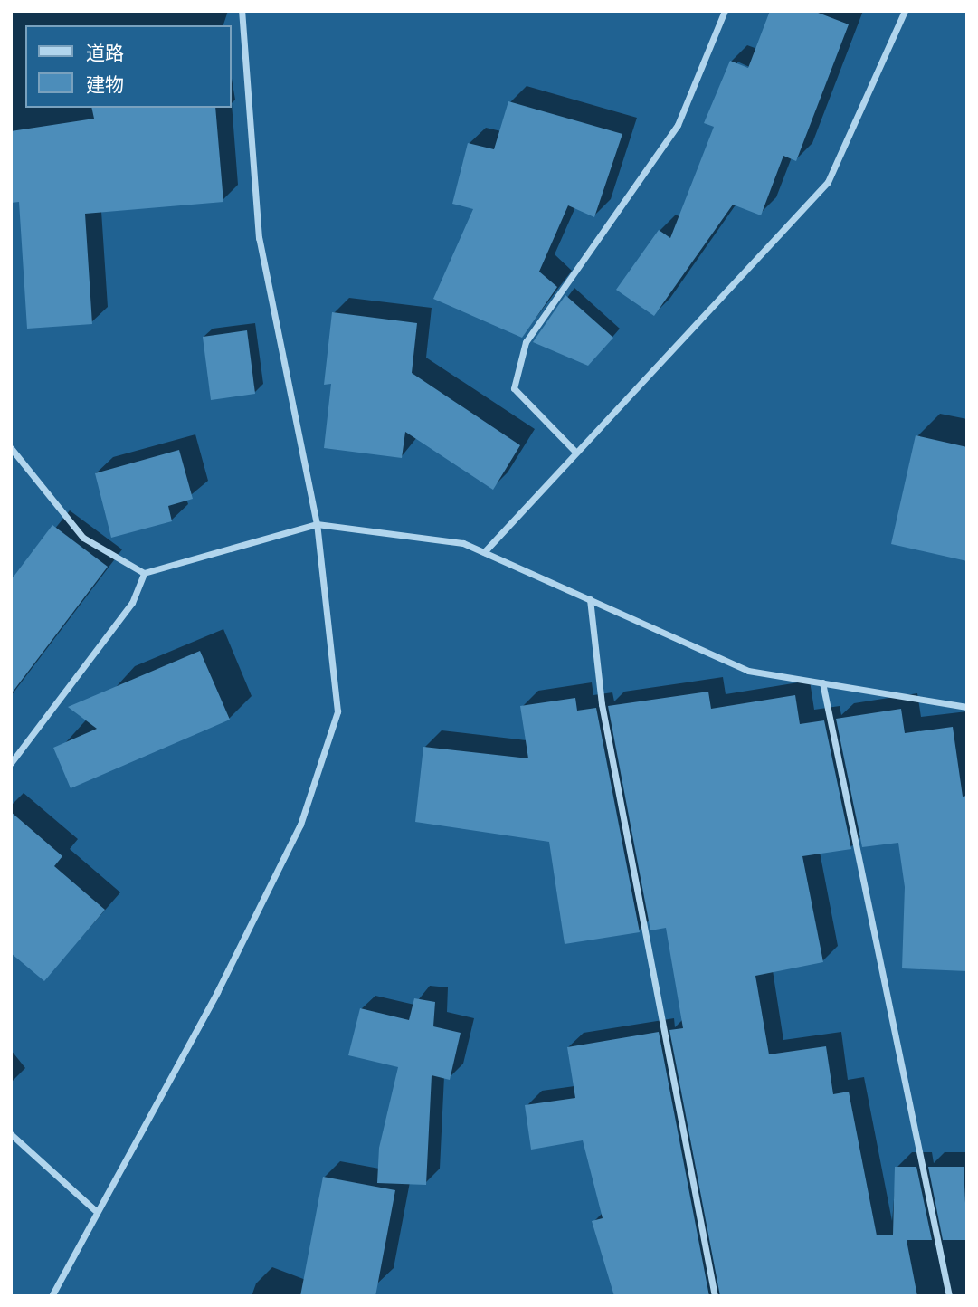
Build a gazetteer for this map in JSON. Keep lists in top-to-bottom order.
{
  "legend": ["道路", "建物"]
}
